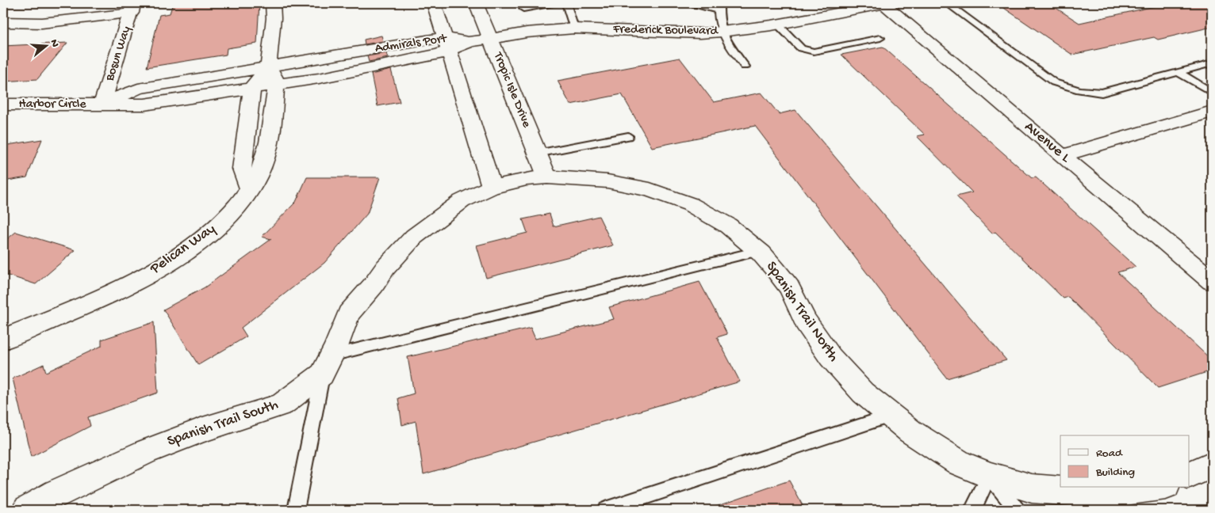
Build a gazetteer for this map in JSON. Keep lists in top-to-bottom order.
{
  "streets": {
    "street": [
      "Frederick Boulevard",
      "Admirals Port",
      "Bosun Way",
      "Tropic Isle Drive",
      "Harbor Circle",
      "Avenue L",
      "Pelican Way",
      "Spanish Trail North",
      "Spanish Trail South"
    ]
  },
  "crossings": [
    ["Frederick Boulevard", "Admirals Port"],
    ["Frederick Boulevard", "Tropic Isle Drive"],
    ["Frederick Boulevard", "Avenue L"],
    ["Admirals Port", "Bosun Way"],
    ["Admirals Port", "Harbor Circle"],
    ["Admirals Port", "Pelican Way"],
    ["Bosun Way", "Harbor Circle"],
    ["Tropic Isle Drive", "Spanish Trail North"]
  ],
  "legend": ["Road", "Building"],
  "north": "right"
}
